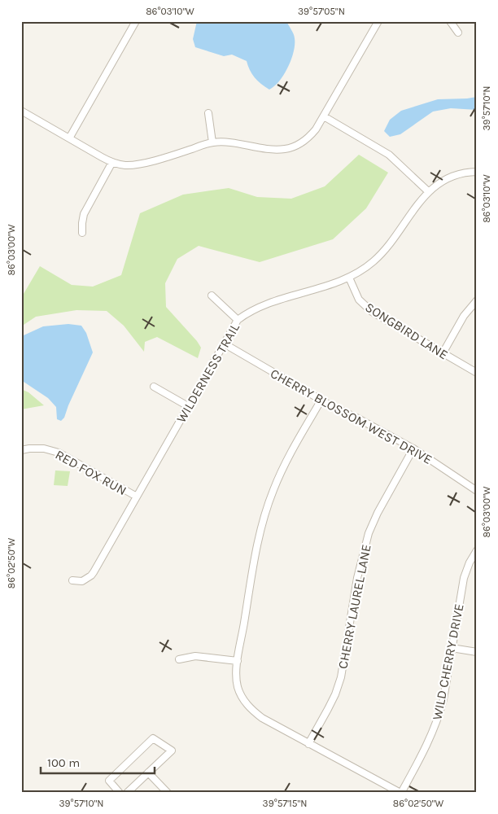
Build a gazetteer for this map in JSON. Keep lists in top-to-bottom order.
{
  "streets": {
    "street": [
      "SONGBIRD LANE",
      "WILDERNESS TRAIL",
      "CHERRY BLOSSOM WEST DRIVE",
      "RED FOX RUN",
      "CHERRY LAUREL LANE",
      "WILD CHERRY DRIVE"
    ]
  },
  "crossings": [
    ["SONGBIRD LANE", "WILDERNESS TRAIL"],
    ["WILDERNESS TRAIL", "CHERRY BLOSSOM WEST DRIVE"],
    ["WILDERNESS TRAIL", "RED FOX RUN"],
    ["CHERRY BLOSSOM WEST DRIVE", "CHERRY LAUREL LANE"]
  ],
  "scale_bar": "100 m",
  "coordinates": [
    "86°03'10\"W",
    "39°57'05\"N",
    "39°57'10\"N",
    "86°03'00\"W",
    "86°02'50\"W",
    "39°57'15\"N"
  ]
}
